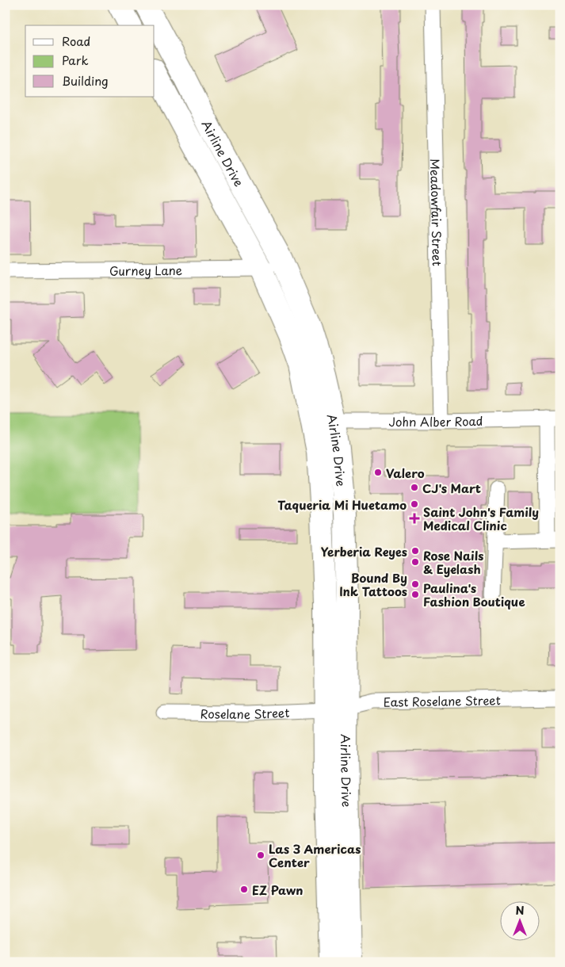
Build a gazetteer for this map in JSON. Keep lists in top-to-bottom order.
{
  "streets": {
    "main road": ["Airline Drive"],
    "street": [
      "Meadowfair Street",
      "Gurney Lane",
      "John Alber Road",
      "East Roselane Street",
      "Roselane Street"
    ]
  },
  "crossings": [
    ["Airline Drive", "Gurney Lane"],
    ["Airline Drive", "John Alber Road"],
    ["Airline Drive", "East Roselane Street"],
    ["Airline Drive", "Roselane Street"],
    ["Meadowfair Street", "John Alber Road"],
    ["East Roselane Street", "Roselane Street"]
  ],
  "places": {
    "other": [
      "Valero",
      "CJ's Mart",
      "Taqueria Mi Huetamo",
      "Yerberia Reyes",
      "Rose Nails & Eyelash",
      "Bound By Ink Tattoos",
      "Paulina's Fashion Boutique",
      "Las 3 Americas Center",
      "EZ Pawn"
    ],
    "health": ["Saint John's Family Medical Clinic"]
  },
  "legend": ["Road", "Park", "Building"],
  "north": "top"
}
